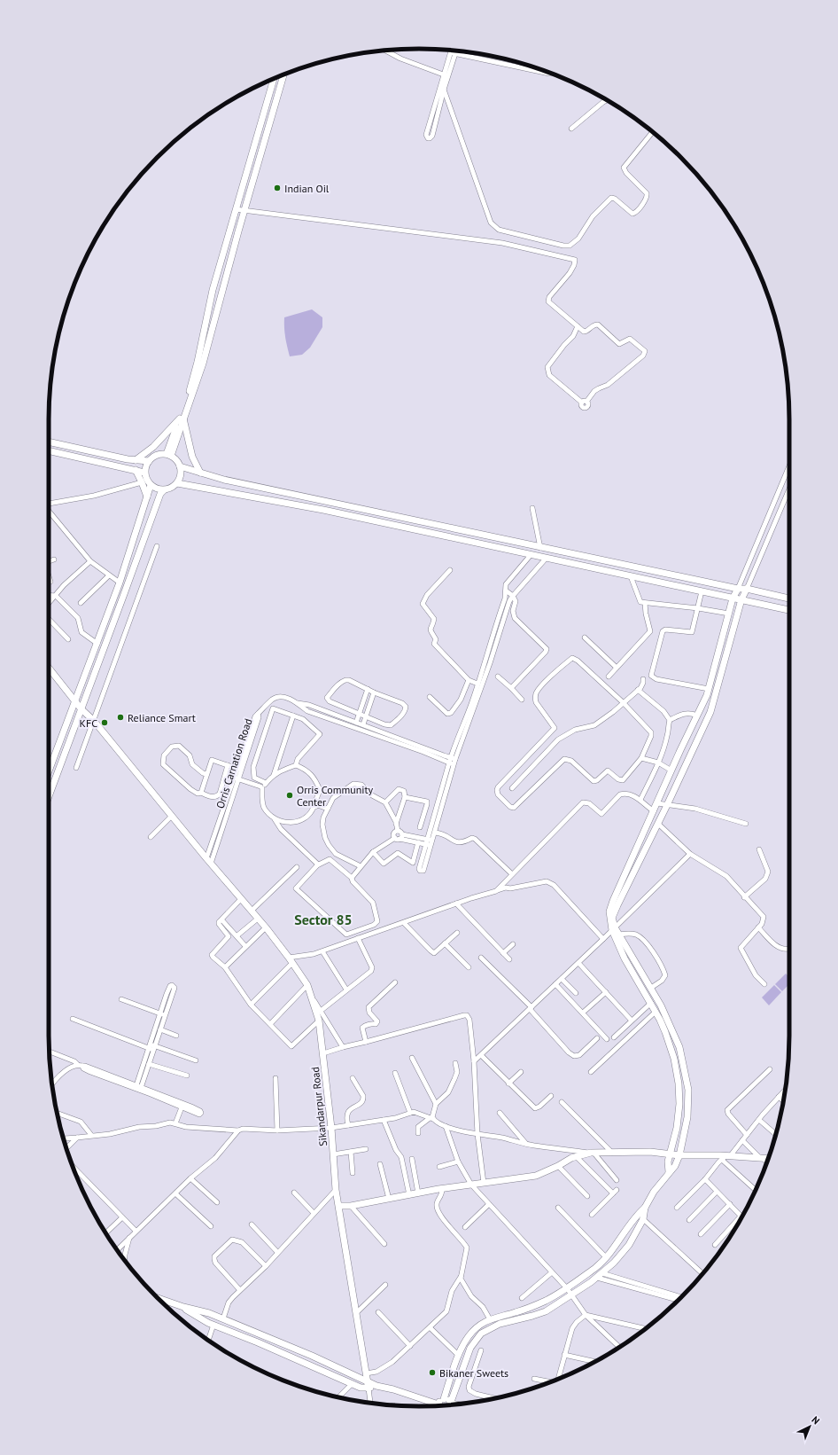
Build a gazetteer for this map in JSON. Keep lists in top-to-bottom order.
{
  "streets": {
    "street": ["Orris Carnation Road", "Sikandarpur Road"]
  },
  "crossings": [
    ["Orris Carnation Road", "Sikandarpur Road"]
  ],
  "districts": ["Sector 85"],
  "places": [
    "Indian Oil",
    "Reliance Smart",
    "KFC",
    "Orris Community Center",
    "Bikaner Sweets"
  ],
  "north": "top right"
}
